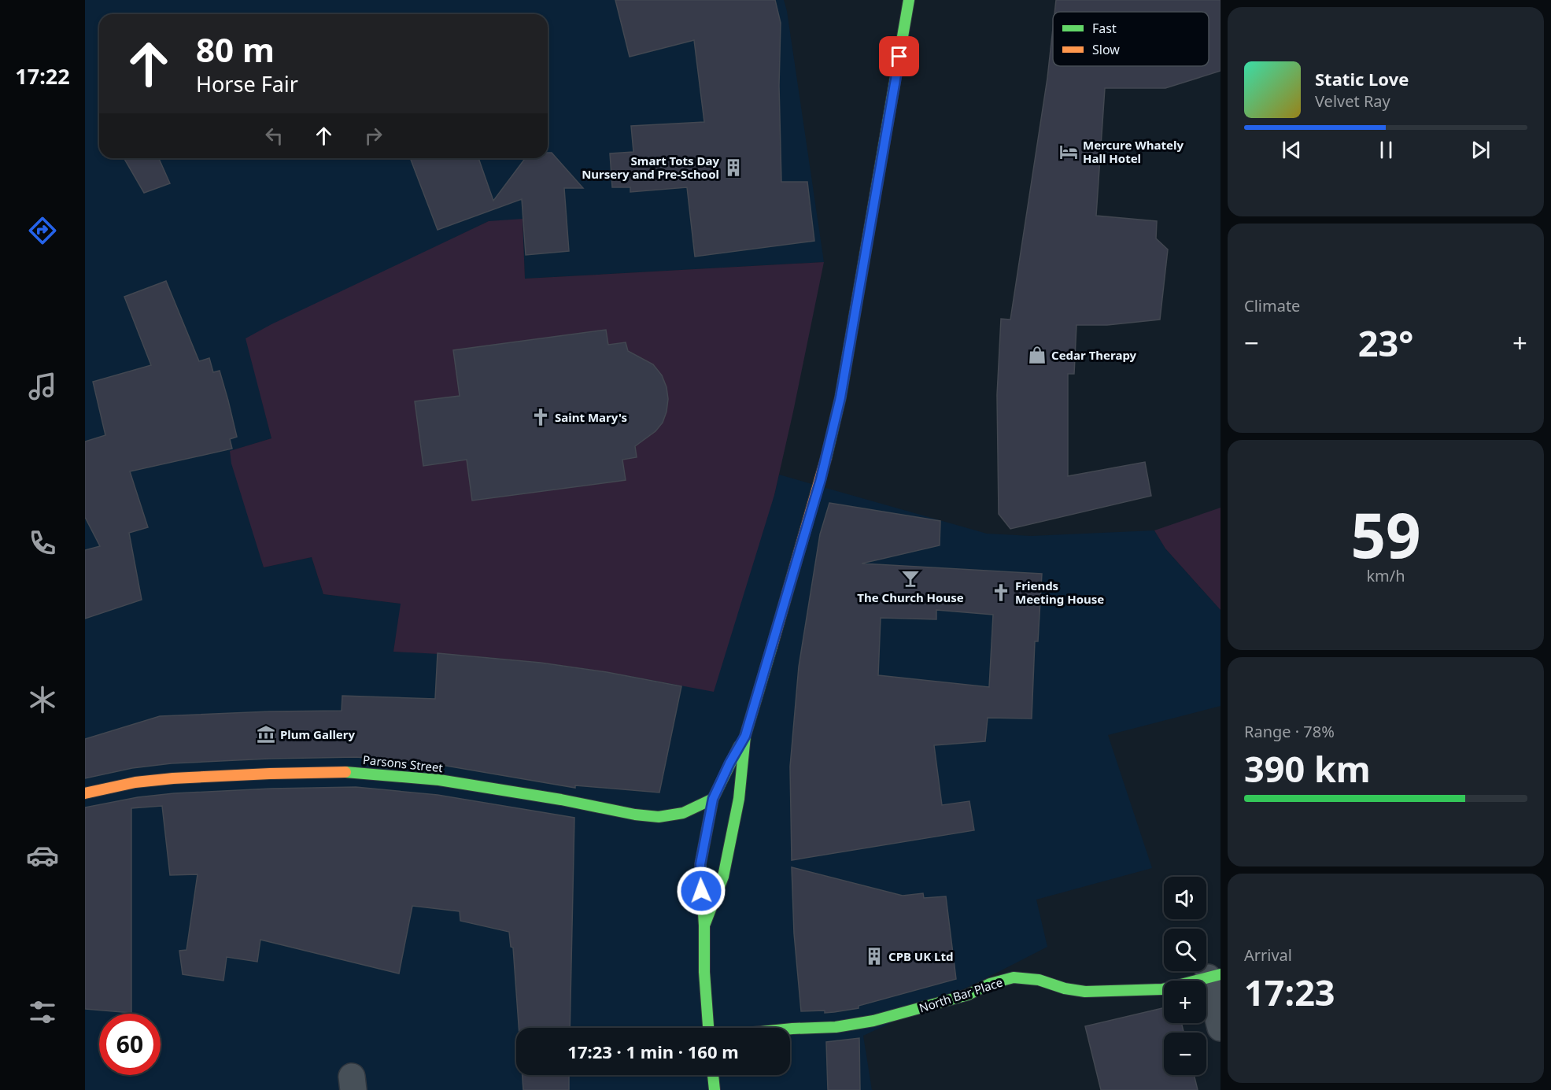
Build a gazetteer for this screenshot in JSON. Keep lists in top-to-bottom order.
{
  "streets": {
    "main road": ["Parsons Street", "North Bar Place"]
  },
  "places": {
    "hotel": ["Mercure Whately Hall Hotel"],
    "building": ["Smart Tots Day Nursery and Pre-School", "CPB UK Ltd"],
    "shop": ["Cedar Therapy"],
    "church": ["Saint Mary's", "Friends Meeting House"],
    "bar": ["The Church House"],
    "museum": ["Plum Gallery"]
  },
  "legend": ["Fast", "Slow"],
  "page": {
    "tabs": "17:22",
    "turn": ["80 m", "Horse Fair"],
    "song": ["Static Love", "Velvet Ray"],
    "tile": [
      "Climate",
      ["59", "km/h"],
      ["Range · 78%", "390 km"],
      ["Arrival", "17:23"]
    ],
    "heat": ["−", "23°", "+"],
    "map_buttons": ["+", "−"],
    "limit": "60",
    "trip": "17:23 · 1 min · 160 m"
  }
}
